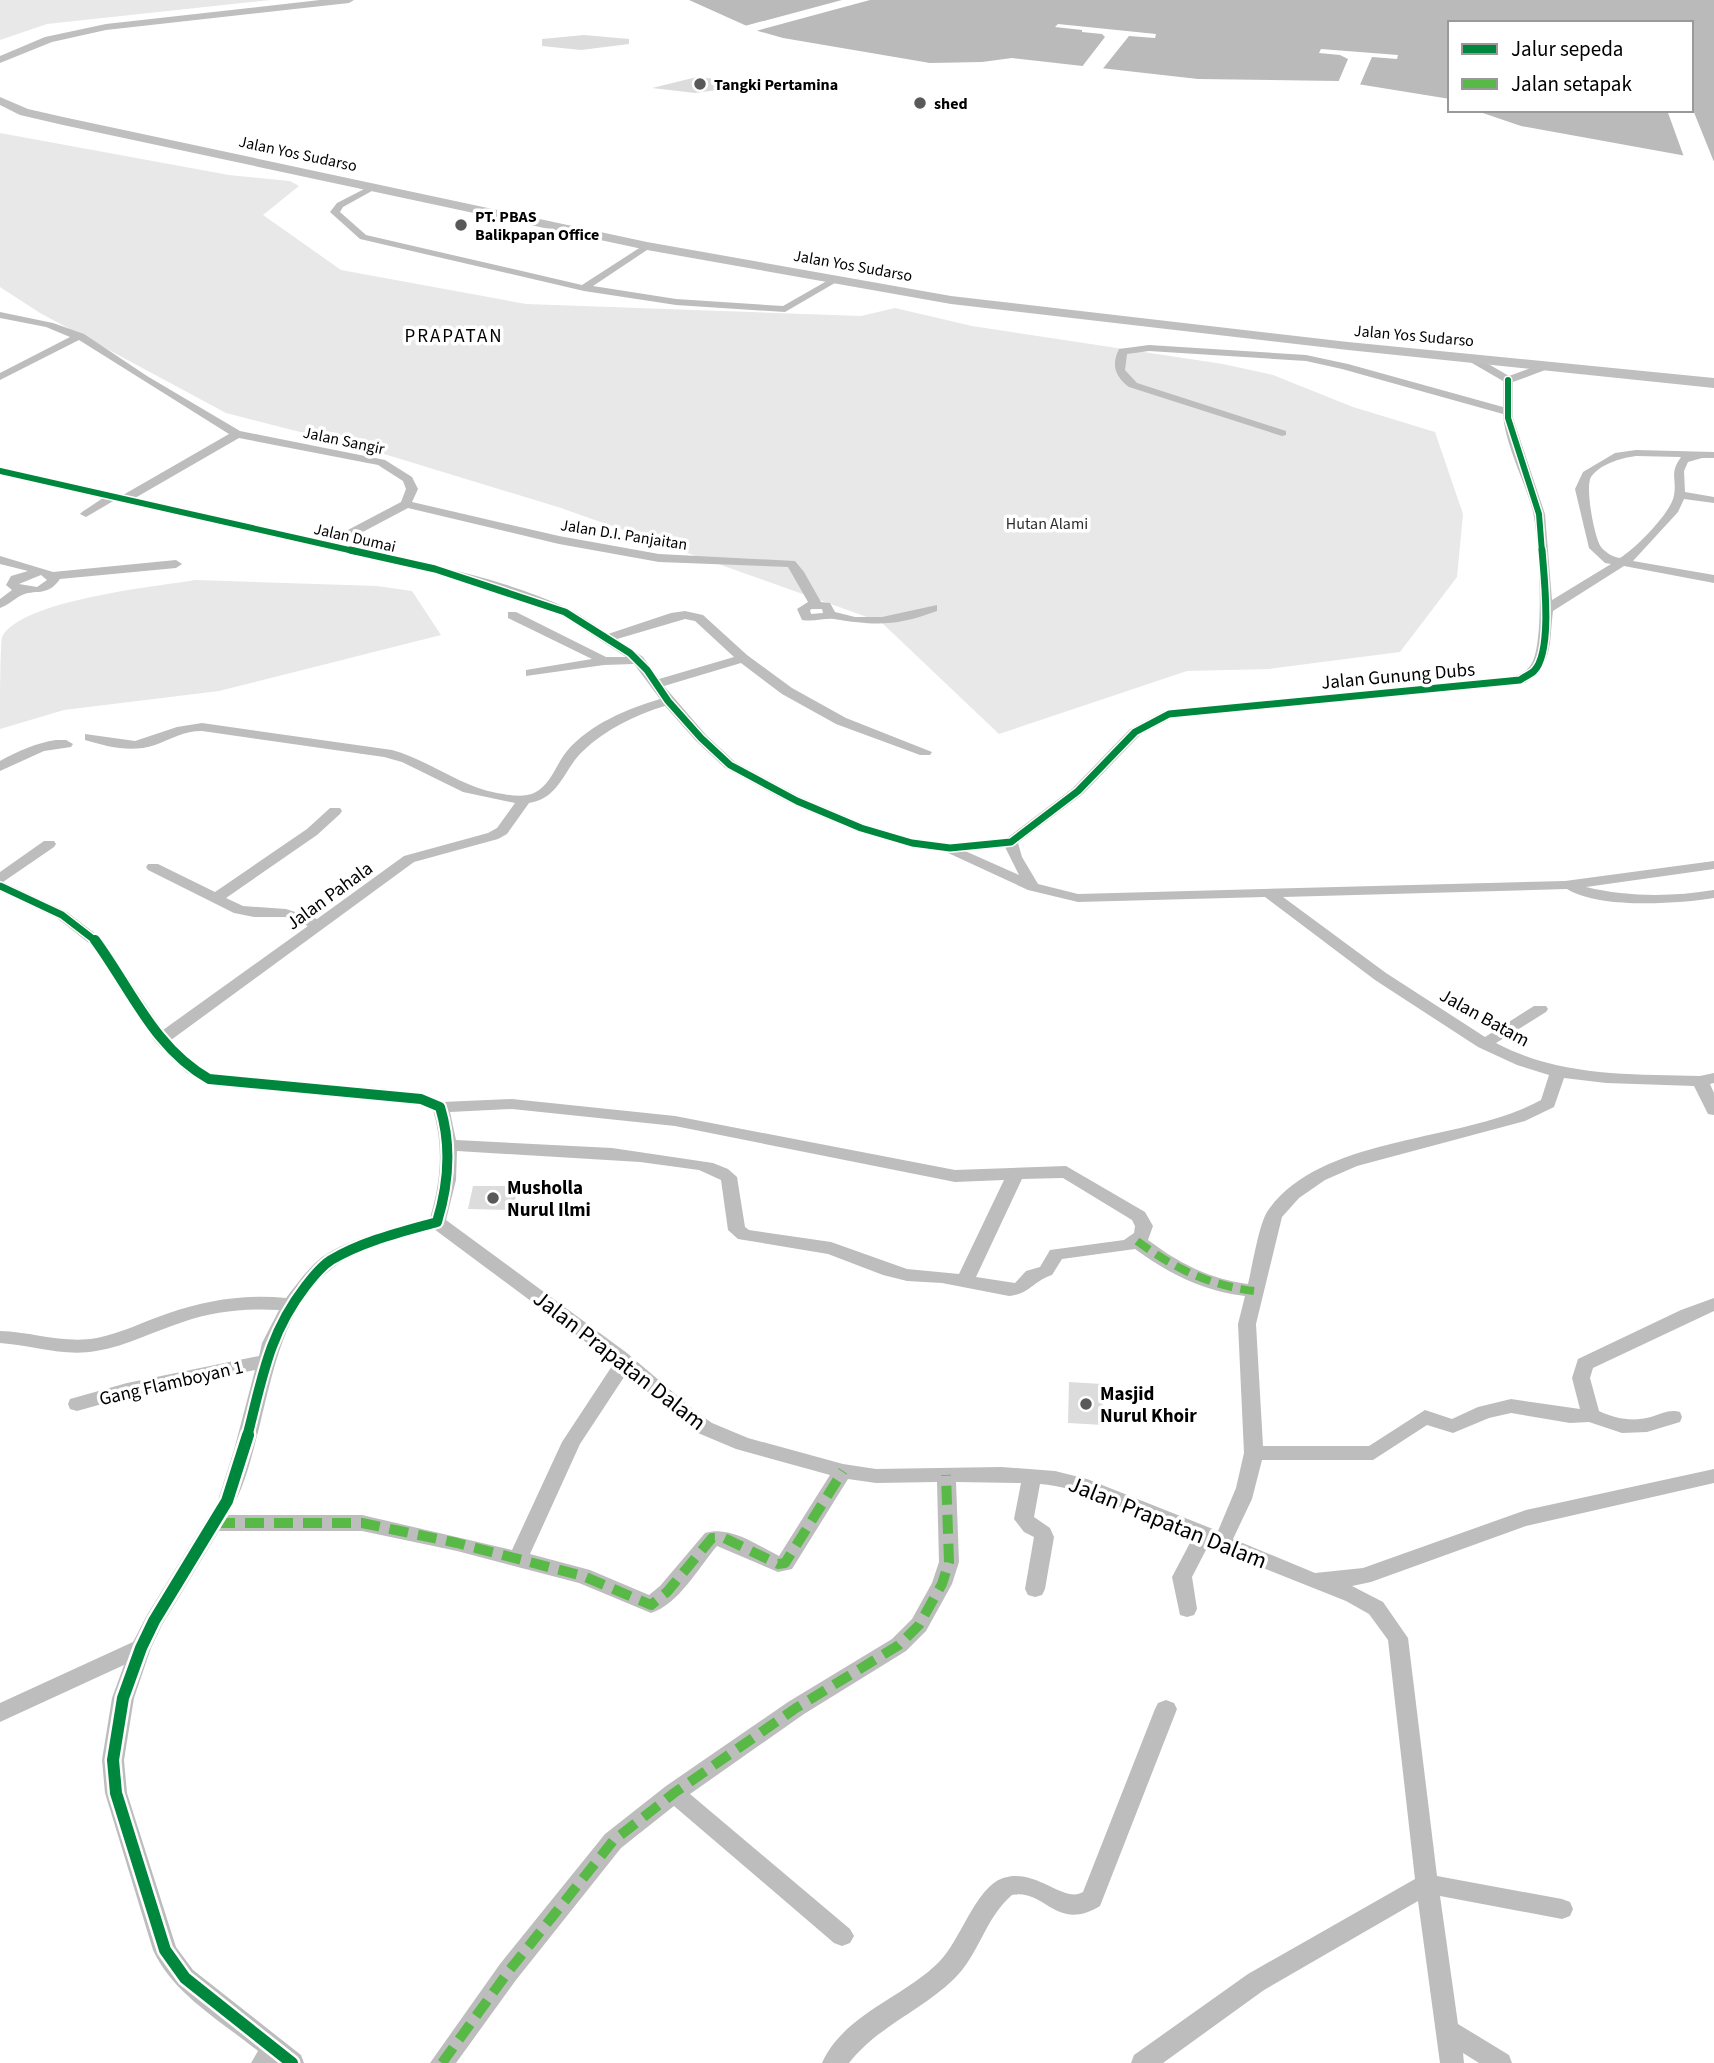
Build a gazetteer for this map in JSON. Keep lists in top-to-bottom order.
{
  "streets": {
    "main road": ["Jalan Yos Sudarso"],
    "street": [
      "Jalan Sangir",
      "Jalan D.I. Panjaitan",
      "Jalan Dumai",
      "Jalan Gunung Dubs",
      "Jalan Pahala",
      "Jalan Batam",
      "Jalan Prapatan Dalam",
      "Gang Flamboyan 1"
    ]
  },
  "crossings": [
    ["Jalan Sangir", "Jalan D.I. Panjaitan"]
  ],
  "districts": ["PRAPATAN"],
  "parks": ["Hutan Alami"],
  "places": [
    "Tangki Pertamina",
    "shed",
    "PT. PBAS Balikpapan Office",
    "Musholla Nurul Ilmi",
    "Masjid Nurul Khoir"
  ],
  "legend": ["Jalur sepeda", "Jalan setapak"]
}
